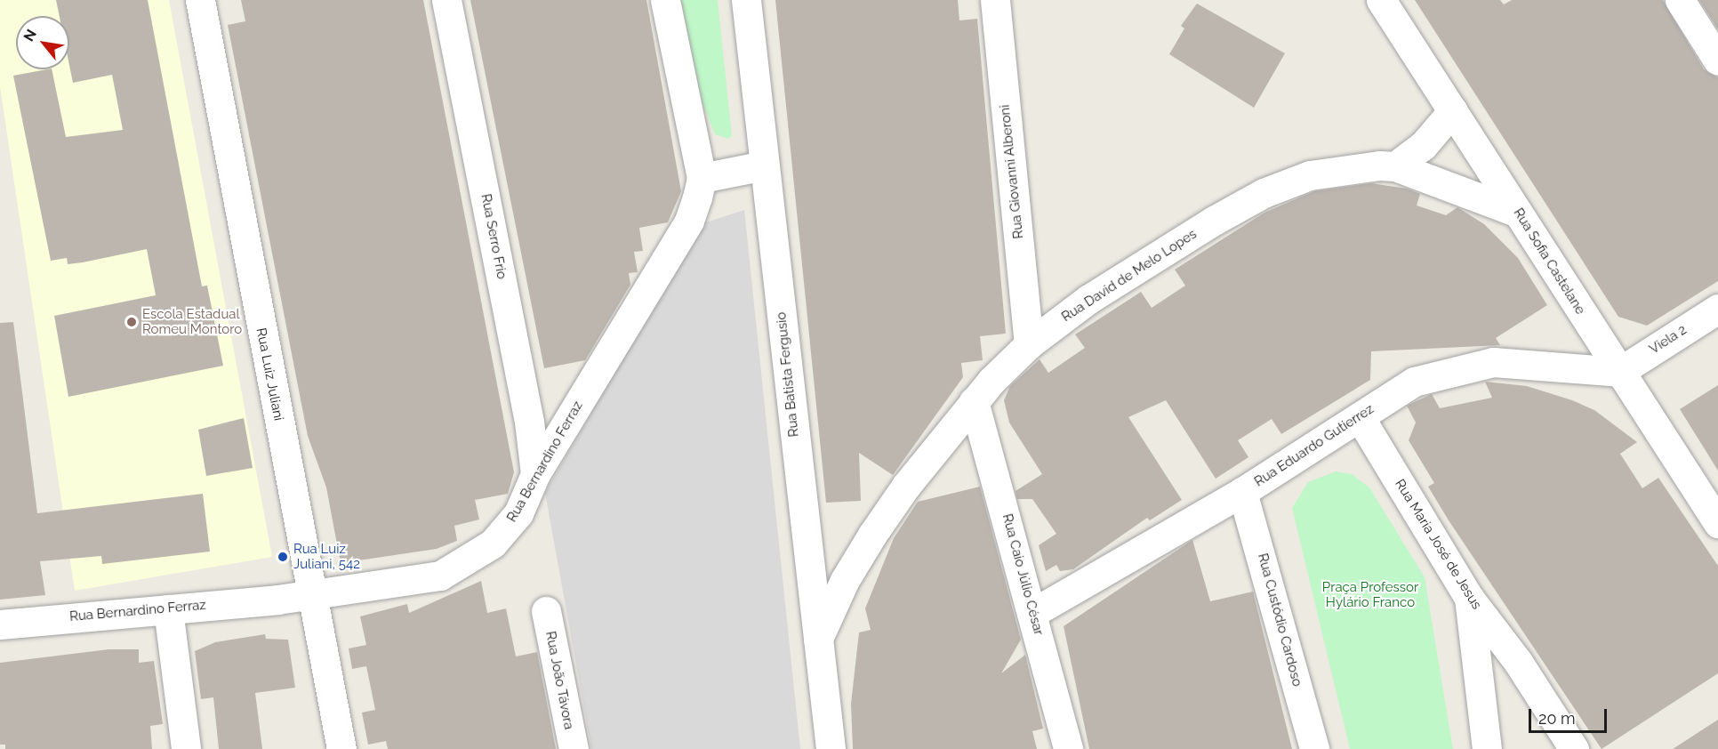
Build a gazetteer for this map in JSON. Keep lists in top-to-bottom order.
{
  "streets": {
    "street": [
      "Rua Giovanni Alberoni",
      "Rua Serro Frio",
      "Rua Sofia Castelane",
      "Rua David de Melo Lopes",
      "Viela 2",
      "Rua Luiz Juliani",
      "Rua Batista Fergusio",
      "Rua Eduardo Gutierrez",
      "Rua Bernardino Ferraz",
      "Rua Maria José de Jesus",
      "Rua Caio Júlio César",
      "Rua Custódio Cardoso",
      "Rua João Távora"
    ]
  },
  "crossings": [
    ["Rua Giovanni Alberoni", "Rua David de Melo Lopes"],
    ["Rua Serro Frio", "Rua Bernardino Ferraz"],
    ["Rua Sofia Castelane", "Rua David de Melo Lopes"],
    ["Rua Sofia Castelane", "Viela 2"],
    ["Rua Sofia Castelane", "Rua Eduardo Gutierrez"],
    ["Rua David de Melo Lopes", "Rua Batista Fergusio"],
    ["Rua David de Melo Lopes", "Rua Caio Júlio César"],
    ["Viela 2", "Rua Eduardo Gutierrez"],
    ["Rua Luiz Juliani", "Rua Bernardino Ferraz"],
    ["Rua Eduardo Gutierrez", "Rua Maria José de Jesus"],
    ["Rua Eduardo Gutierrez", "Rua Caio Júlio César"],
    ["Rua Eduardo Gutierrez", "Rua Custódio Cardoso"]
  ],
  "parks": ["Praça Professor Hylário Franco"],
  "places": ["Escola Estadual Romeu Montoro", "Rua Luiz Juliani, 542"],
  "scale_bar": "20 m",
  "north": "top left"
}
